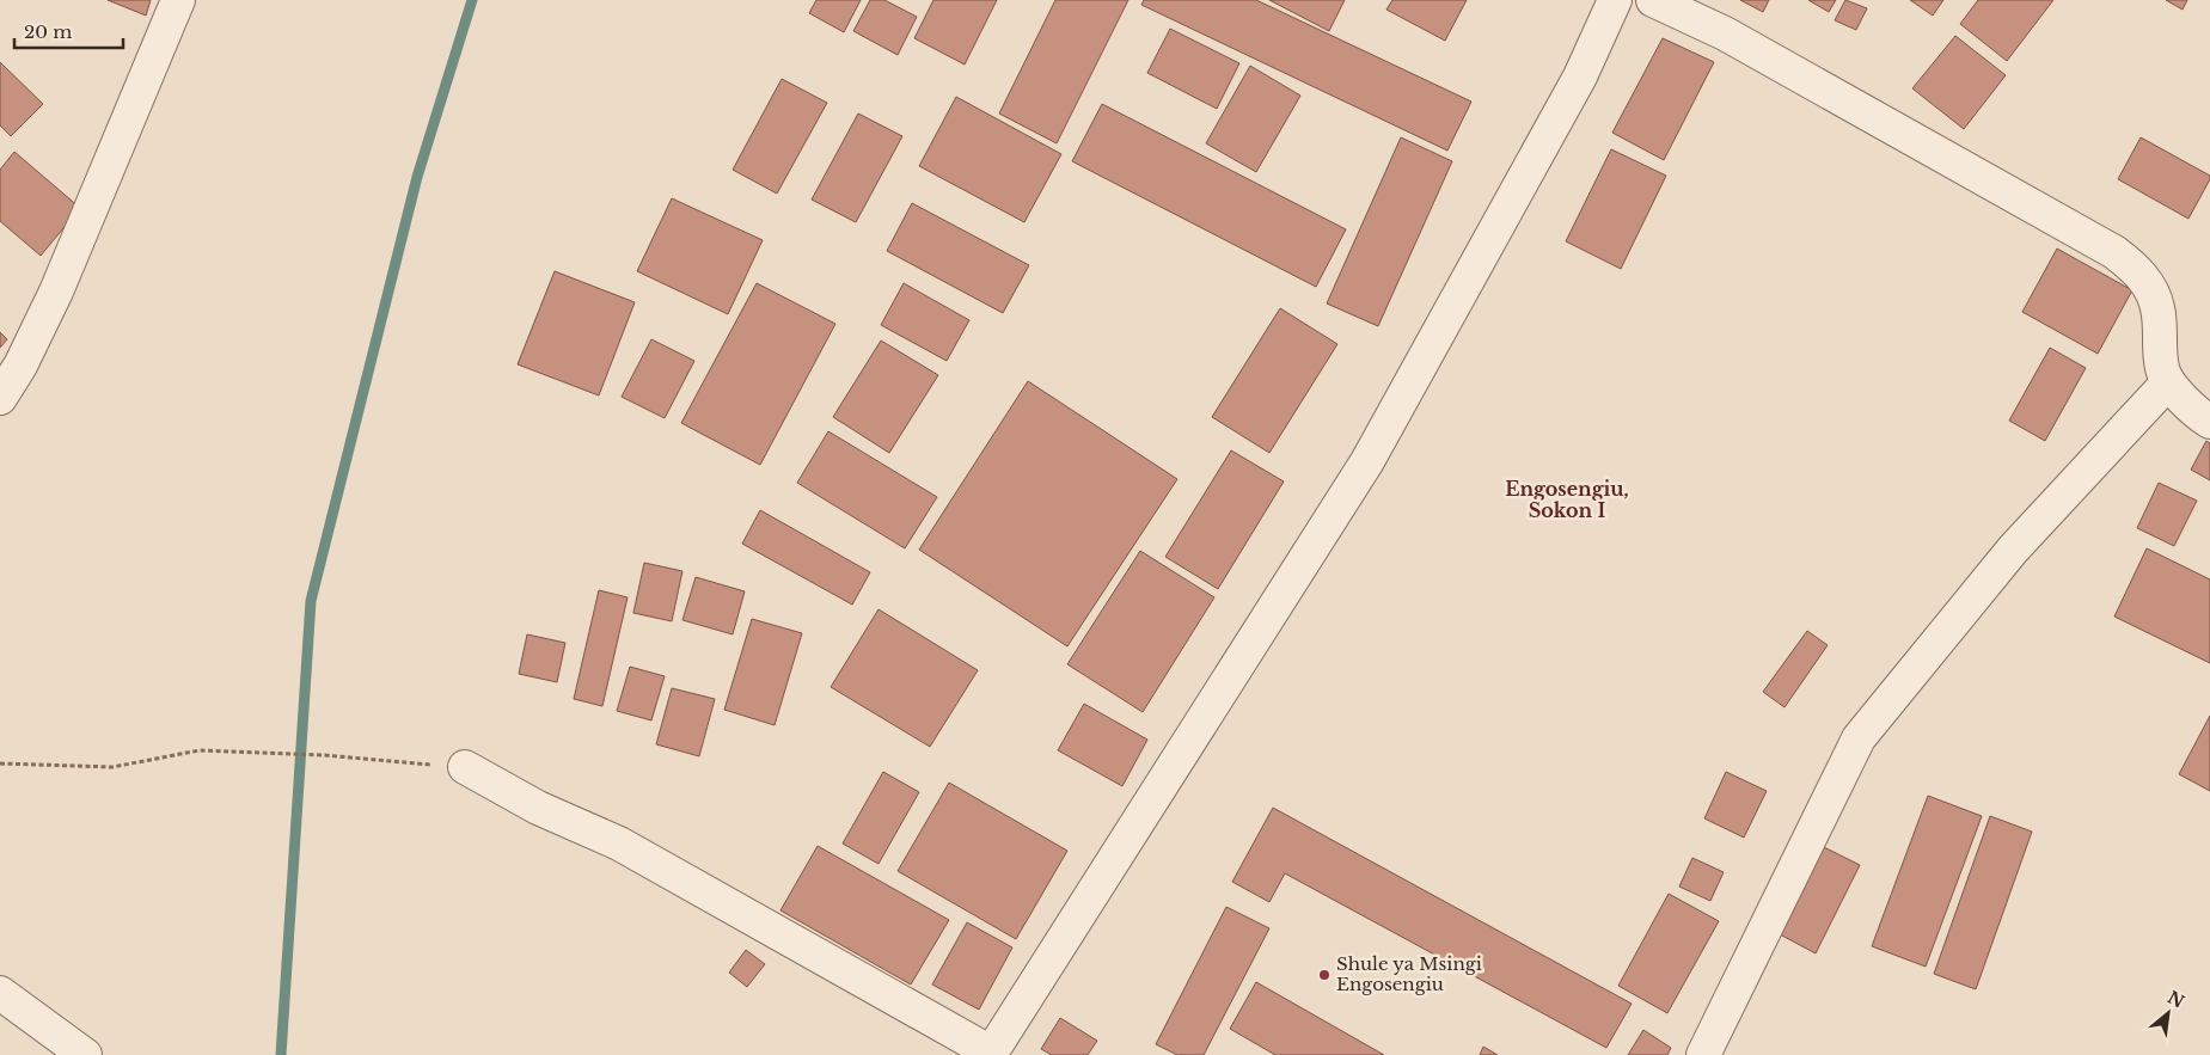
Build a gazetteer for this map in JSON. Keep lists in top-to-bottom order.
{
  "districts": ["Engosengiu, Sokon I"],
  "places": ["Shule ya Msingi Engosengiu"],
  "scale_bar": "20 m",
  "north": "top right"
}
